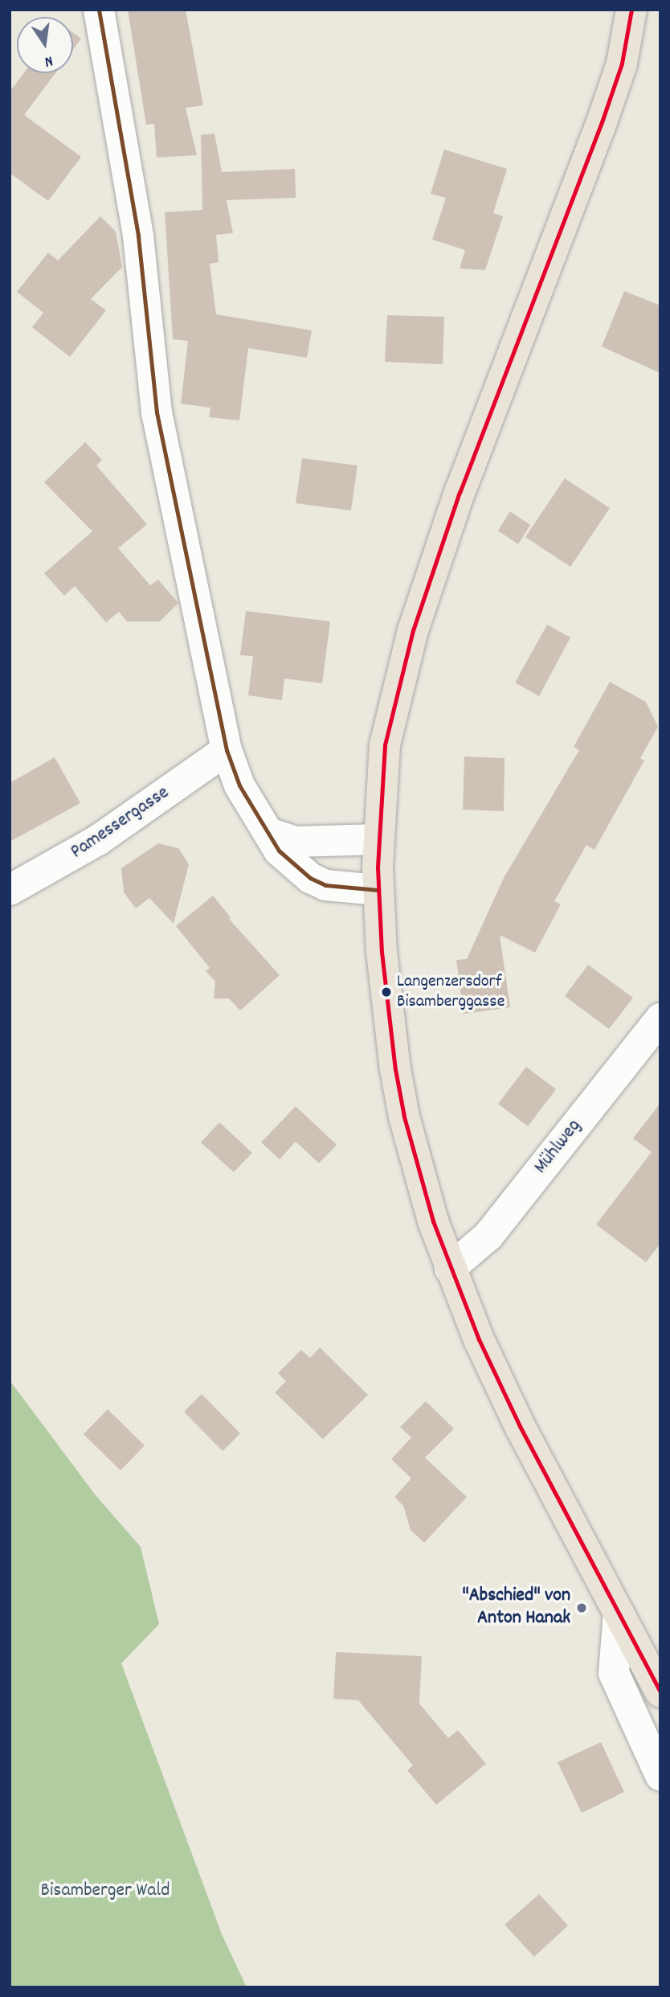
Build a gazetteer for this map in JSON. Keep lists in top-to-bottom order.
{
  "streets": {
    "street": ["Pamessergasse", "Mühlweg"]
  },
  "parks": ["Bisamberger Wald"],
  "places": ["Langenzersdorf Bisamberggasse", "\"Abschied\" von Anton Hanak"],
  "north": "bottom"
}
